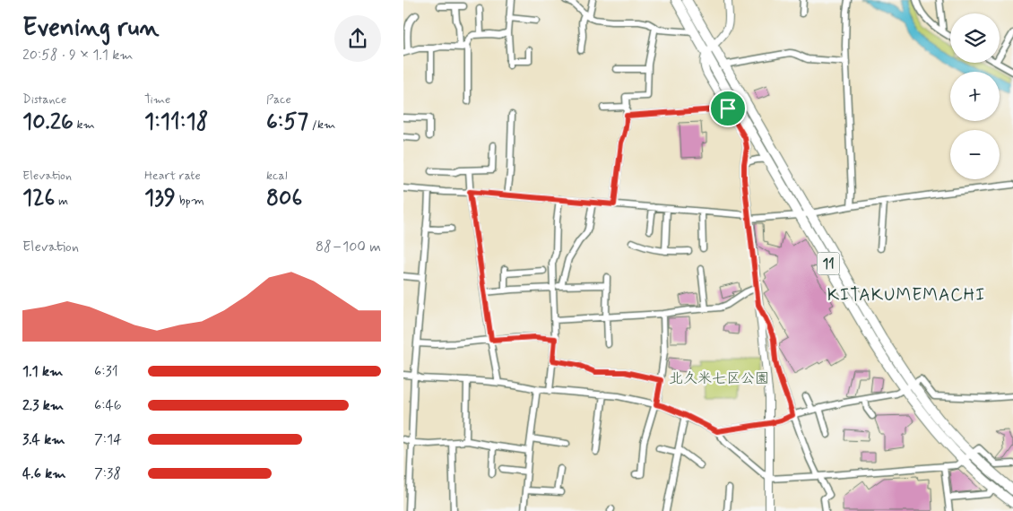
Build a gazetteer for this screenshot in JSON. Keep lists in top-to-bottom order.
{
  "streets": {
    "highway": ["11"]
  },
  "districts": ["KITAKUMEMACHI"],
  "parks": ["北久米七区公園"],
  "page": {
    "heading": ["Evening run", "20:58 · 9 × 1.1 km"],
    "map_buttons": ["+", "−"],
    "stats": [
      ["Distance", "10.26 km"],
      ["Time", "1:11:18"],
      ["Pace", "6:57 /km"],
      ["Elevation", "126 m"],
      ["Heart rate", "139 bpm"],
      ["kcal", "806"]
    ],
    "chart": ["Elevation", "88–100 m"],
    "list": [
      {
        "name": "1.1 km",
        "note": "6:31"
      },
      {
        "name": "2.3 km",
        "note": "6:46"
      },
      {
        "name": "3.4 km",
        "note": "7:14"
      },
      {
        "name": "4.6 km",
        "note": "7:38"
      }
    ]
  }
}
